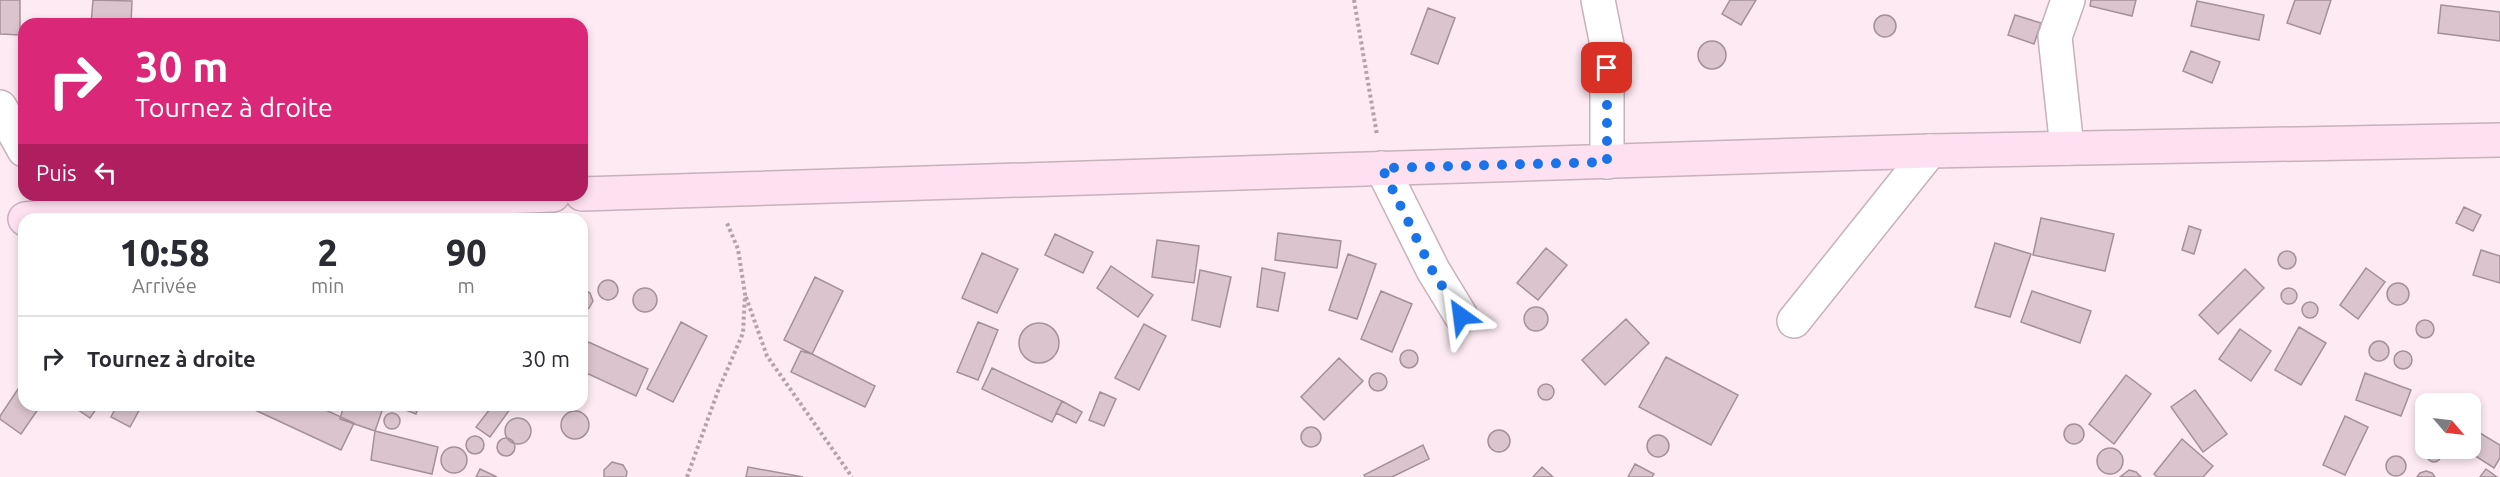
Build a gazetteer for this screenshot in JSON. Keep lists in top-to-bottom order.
{
  "north": "bottom right",
  "page": {
    "turn": ["30 m", "Tournez à droite"],
    "then": "Puis",
    "eta": [
      "10:58",
      "Arrivée",
      "2",
      "min",
      "90",
      "m"
    ],
    "list": [
      {
        "name": "Tournez à droite",
        "value": "30 m"
      }
    ]
  }
}
